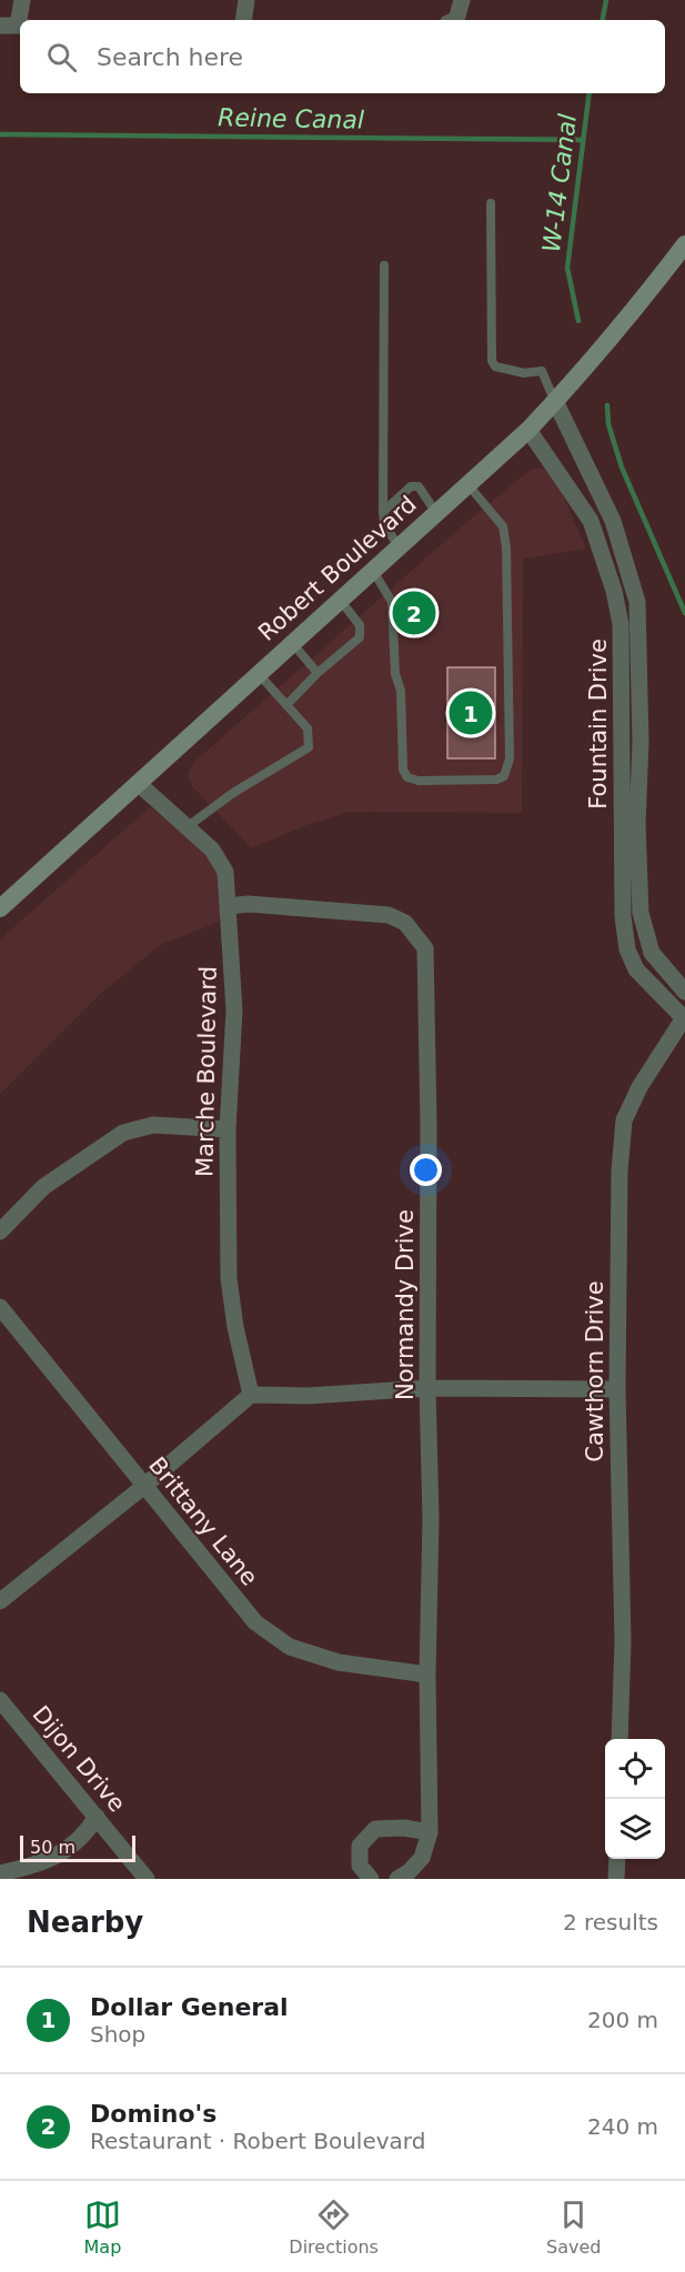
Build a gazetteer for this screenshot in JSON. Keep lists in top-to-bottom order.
{
  "streets": {
    "main road": ["Robert Boulevard"],
    "street": [
      "Fountain Drive",
      "Marche Boulevard",
      "Normandy Drive",
      "Cawthorn Drive",
      "Brittany Lane",
      "Dijon Drive"
    ]
  },
  "crossings": [
    ["Robert Boulevard", "Fountain Drive"],
    ["Robert Boulevard", "Marche Boulevard"],
    ["Fountain Drive", "Cawthorn Drive"],
    ["Marche Boulevard", "Normandy Drive"],
    ["Normandy Drive", "Brittany Lane"]
  ],
  "water": ["Reine Canal", "W-14 Canal"],
  "scale_bar": "50 m",
  "page": {
    "search": "Search here",
    "pins": ["2", "1"],
    "scale": "50 m",
    "heading": ["Nearby", "2 results"],
    "list": [
      {
        "mark": "1",
        "name": "Dollar General",
        "note": "Shop",
        "value": "200 m"
      },
      {
        "mark": "2",
        "name": "Domino's",
        "note": "Restaurant · Robert Boulevard",
        "value": "240 m"
      }
    ],
    "nav": ["Map", "Directions", "Saved"]
  }
}
